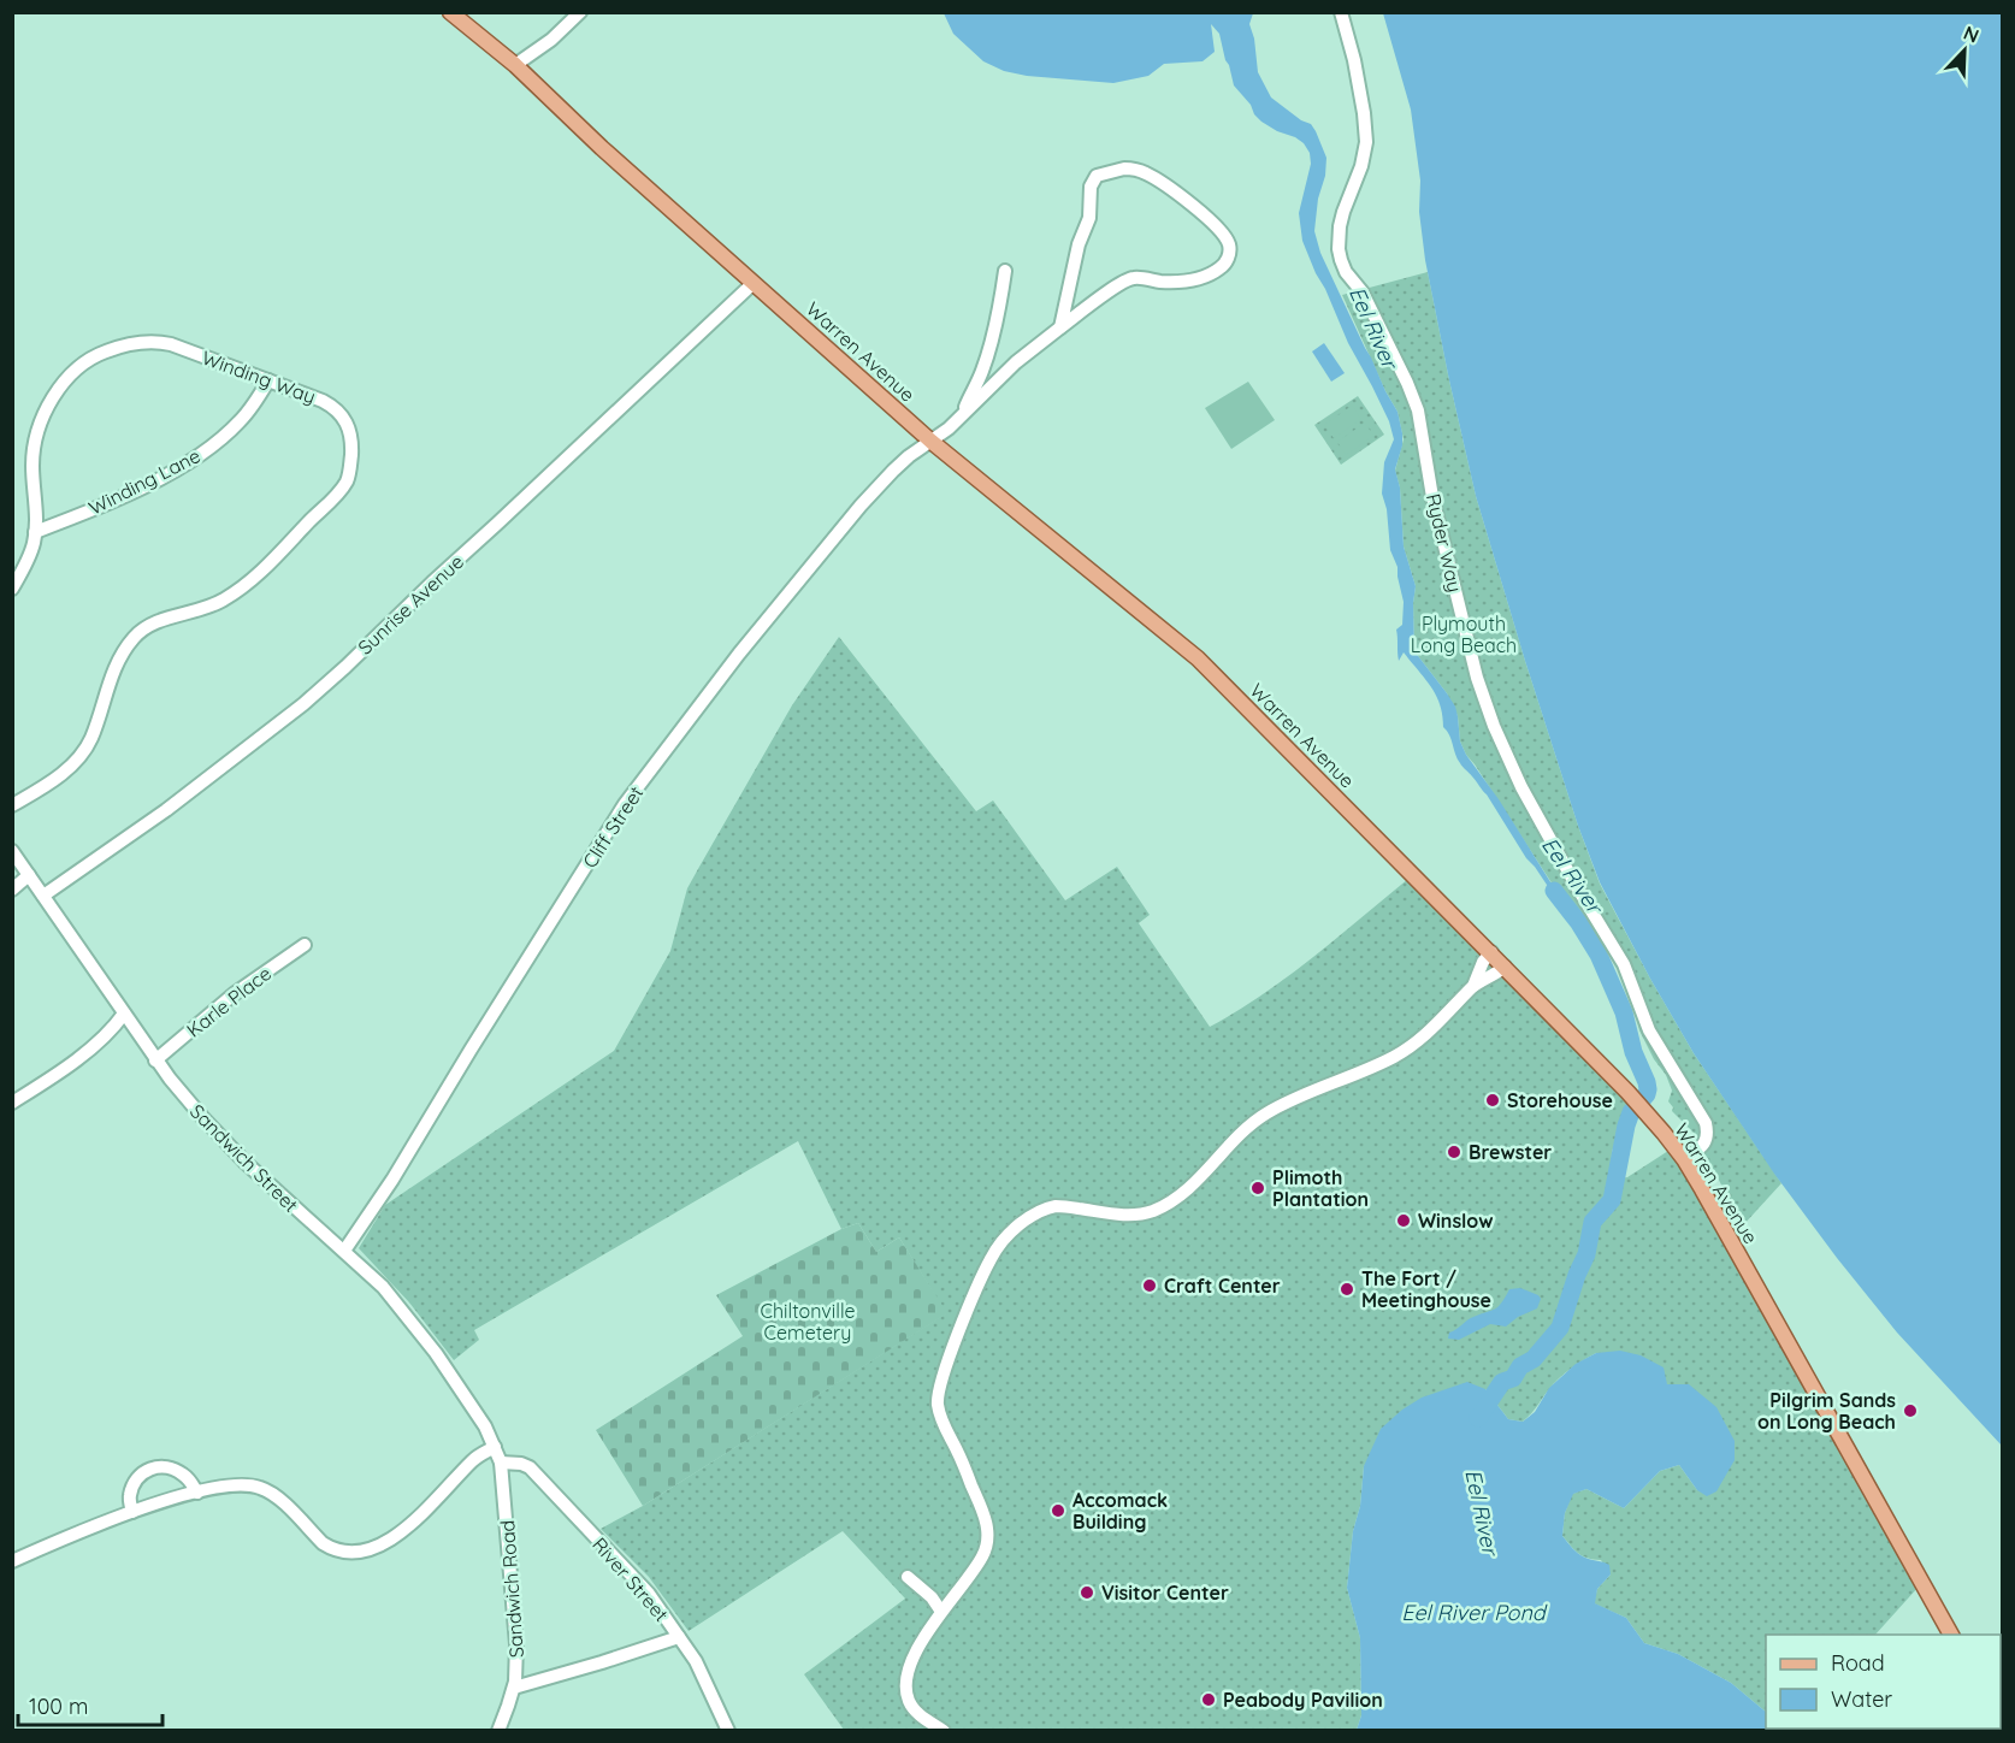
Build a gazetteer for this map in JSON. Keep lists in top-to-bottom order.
{
  "streets": {
    "main road": ["Warren Avenue"],
    "street": [
      "Winding Way",
      "Winding Lane",
      "Ryder Way",
      "Sunrise Avenue",
      "Cliff Street",
      "Karle Place",
      "Sandwich Street",
      "River Street",
      "Sandwich Road"
    ]
  },
  "crossings": [
    ["Warren Avenue", "Ryder Way"],
    ["Warren Avenue", "Sunrise Avenue"],
    ["Warren Avenue", "Cliff Street"],
    ["Winding Way", "Winding Lane"],
    ["Sunrise Avenue", "Sandwich Street"],
    ["Cliff Street", "Sandwich Street"],
    ["Karle Place", "Sandwich Street"],
    ["Sandwich Street", "Sandwich Road"],
    ["River Street", "Sandwich Road"]
  ],
  "water": ["Eel River", "Eel River Pond"],
  "parks": ["Plymouth Long Beach", "Chiltonville Cemetery"],
  "places": [
    "Storehouse",
    "Brewster",
    "Plimoth Plantation",
    "Winslow",
    "Craft Center",
    "The Fort / Meetinghouse",
    "Pilgrim Sands on Long Beach",
    "Accomack Building",
    "Visitor Center",
    "Peabody Pavilion"
  ],
  "legend": ["Road", "Water"],
  "scale_bar": "100 m",
  "north": "top right"
}
